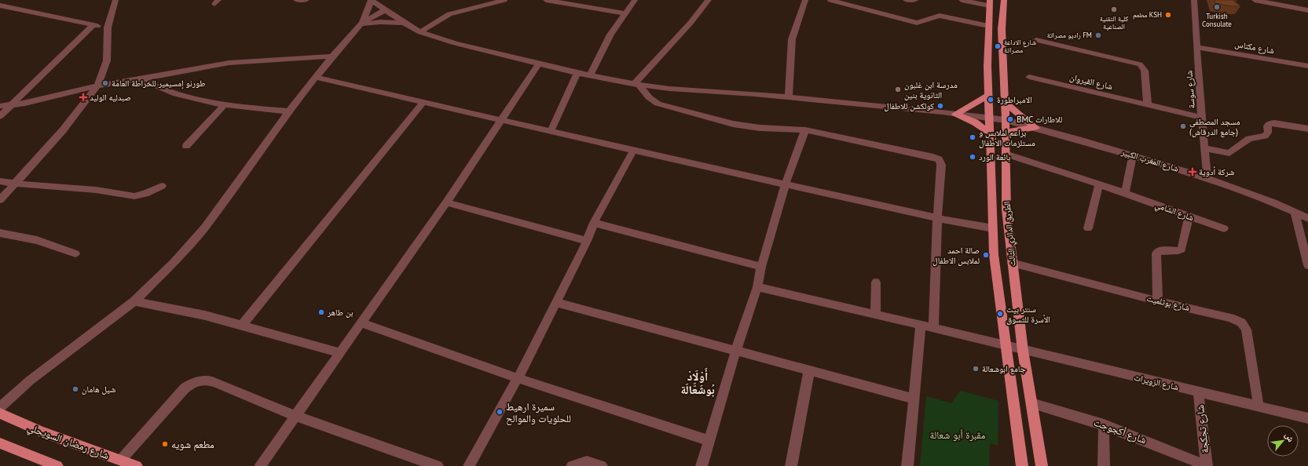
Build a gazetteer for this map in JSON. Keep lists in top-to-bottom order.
{
  "streets": {
    "main road": ["الطريق الدائري الثالث", "شارع رمضان السويحلي"],
    "street": [
      "شارع مكناس",
      "شارع القيروان",
      "شارع سوسة",
      "شارع المغرب الكبير",
      "شارع الشامي",
      "شارع بوتلميت",
      "شارع الزويرات",
      "شارع تجكجة",
      "شارع أكجوجت"
    ]
  },
  "crossings": [
    ["شارع مكناس", "شارع سوسة"],
    ["شارع القيروان", "شارع سوسة"],
    ["شارع سوسة", "شارع المغرب الكبير"],
    ["شارع المغرب الكبير", "الطريق الدائري الثالث"],
    ["شارع الشامي", "الطريق الدائري الثالث"],
    ["الطريق الدائري الثالث", "شارع بوتلميت"],
    ["الطريق الدائري الثالث", "شارع الزويرات"],
    ["الطريق الدائري الثالث", "شارع أكجوجت"],
    ["شارع بوتلميت", "شارع الزويرات"],
    ["شارع الزويرات", "شارع تجكجة"],
    ["شارع تجكجة", "شارع أكجوجت"]
  ],
  "districts": ["أَوْلَادْ بُوشَعَّالَة"],
  "parks": ["مقبرة أبو شعالة"],
  "places": {
    "other": [
      "Turkish Consulate",
      "كلية التقنية الصناعية",
      "مطعم KSH",
      "راديو مصراتة FM",
      "شارع الاداعة مصراتة",
      "طورنو إمسيمير للخراطة العامة",
      "مدرسة ابن غلبون الثانوية بنين",
      "الامبراطورة",
      "كولكشن للاطفال",
      "BMC للاطارات",
      "مسجد المصطفى (جامع الدرقاش)",
      "براعم لملابس و مستلزمات الأطفال",
      "بائعة الورد",
      "صالة احمد لملابس الاطفال",
      "بن طاهر",
      "سنتر بيت الأسرة للتسوق",
      "جامع ابوشعالة",
      "شيل هامان",
      "سميرة ارهيط للحلويات والموالح",
      "مطعم شويه"
    ],
    "health": ["صبدليه الوليد", "شركة أدوية"]
  },
  "north": "top right"
}
